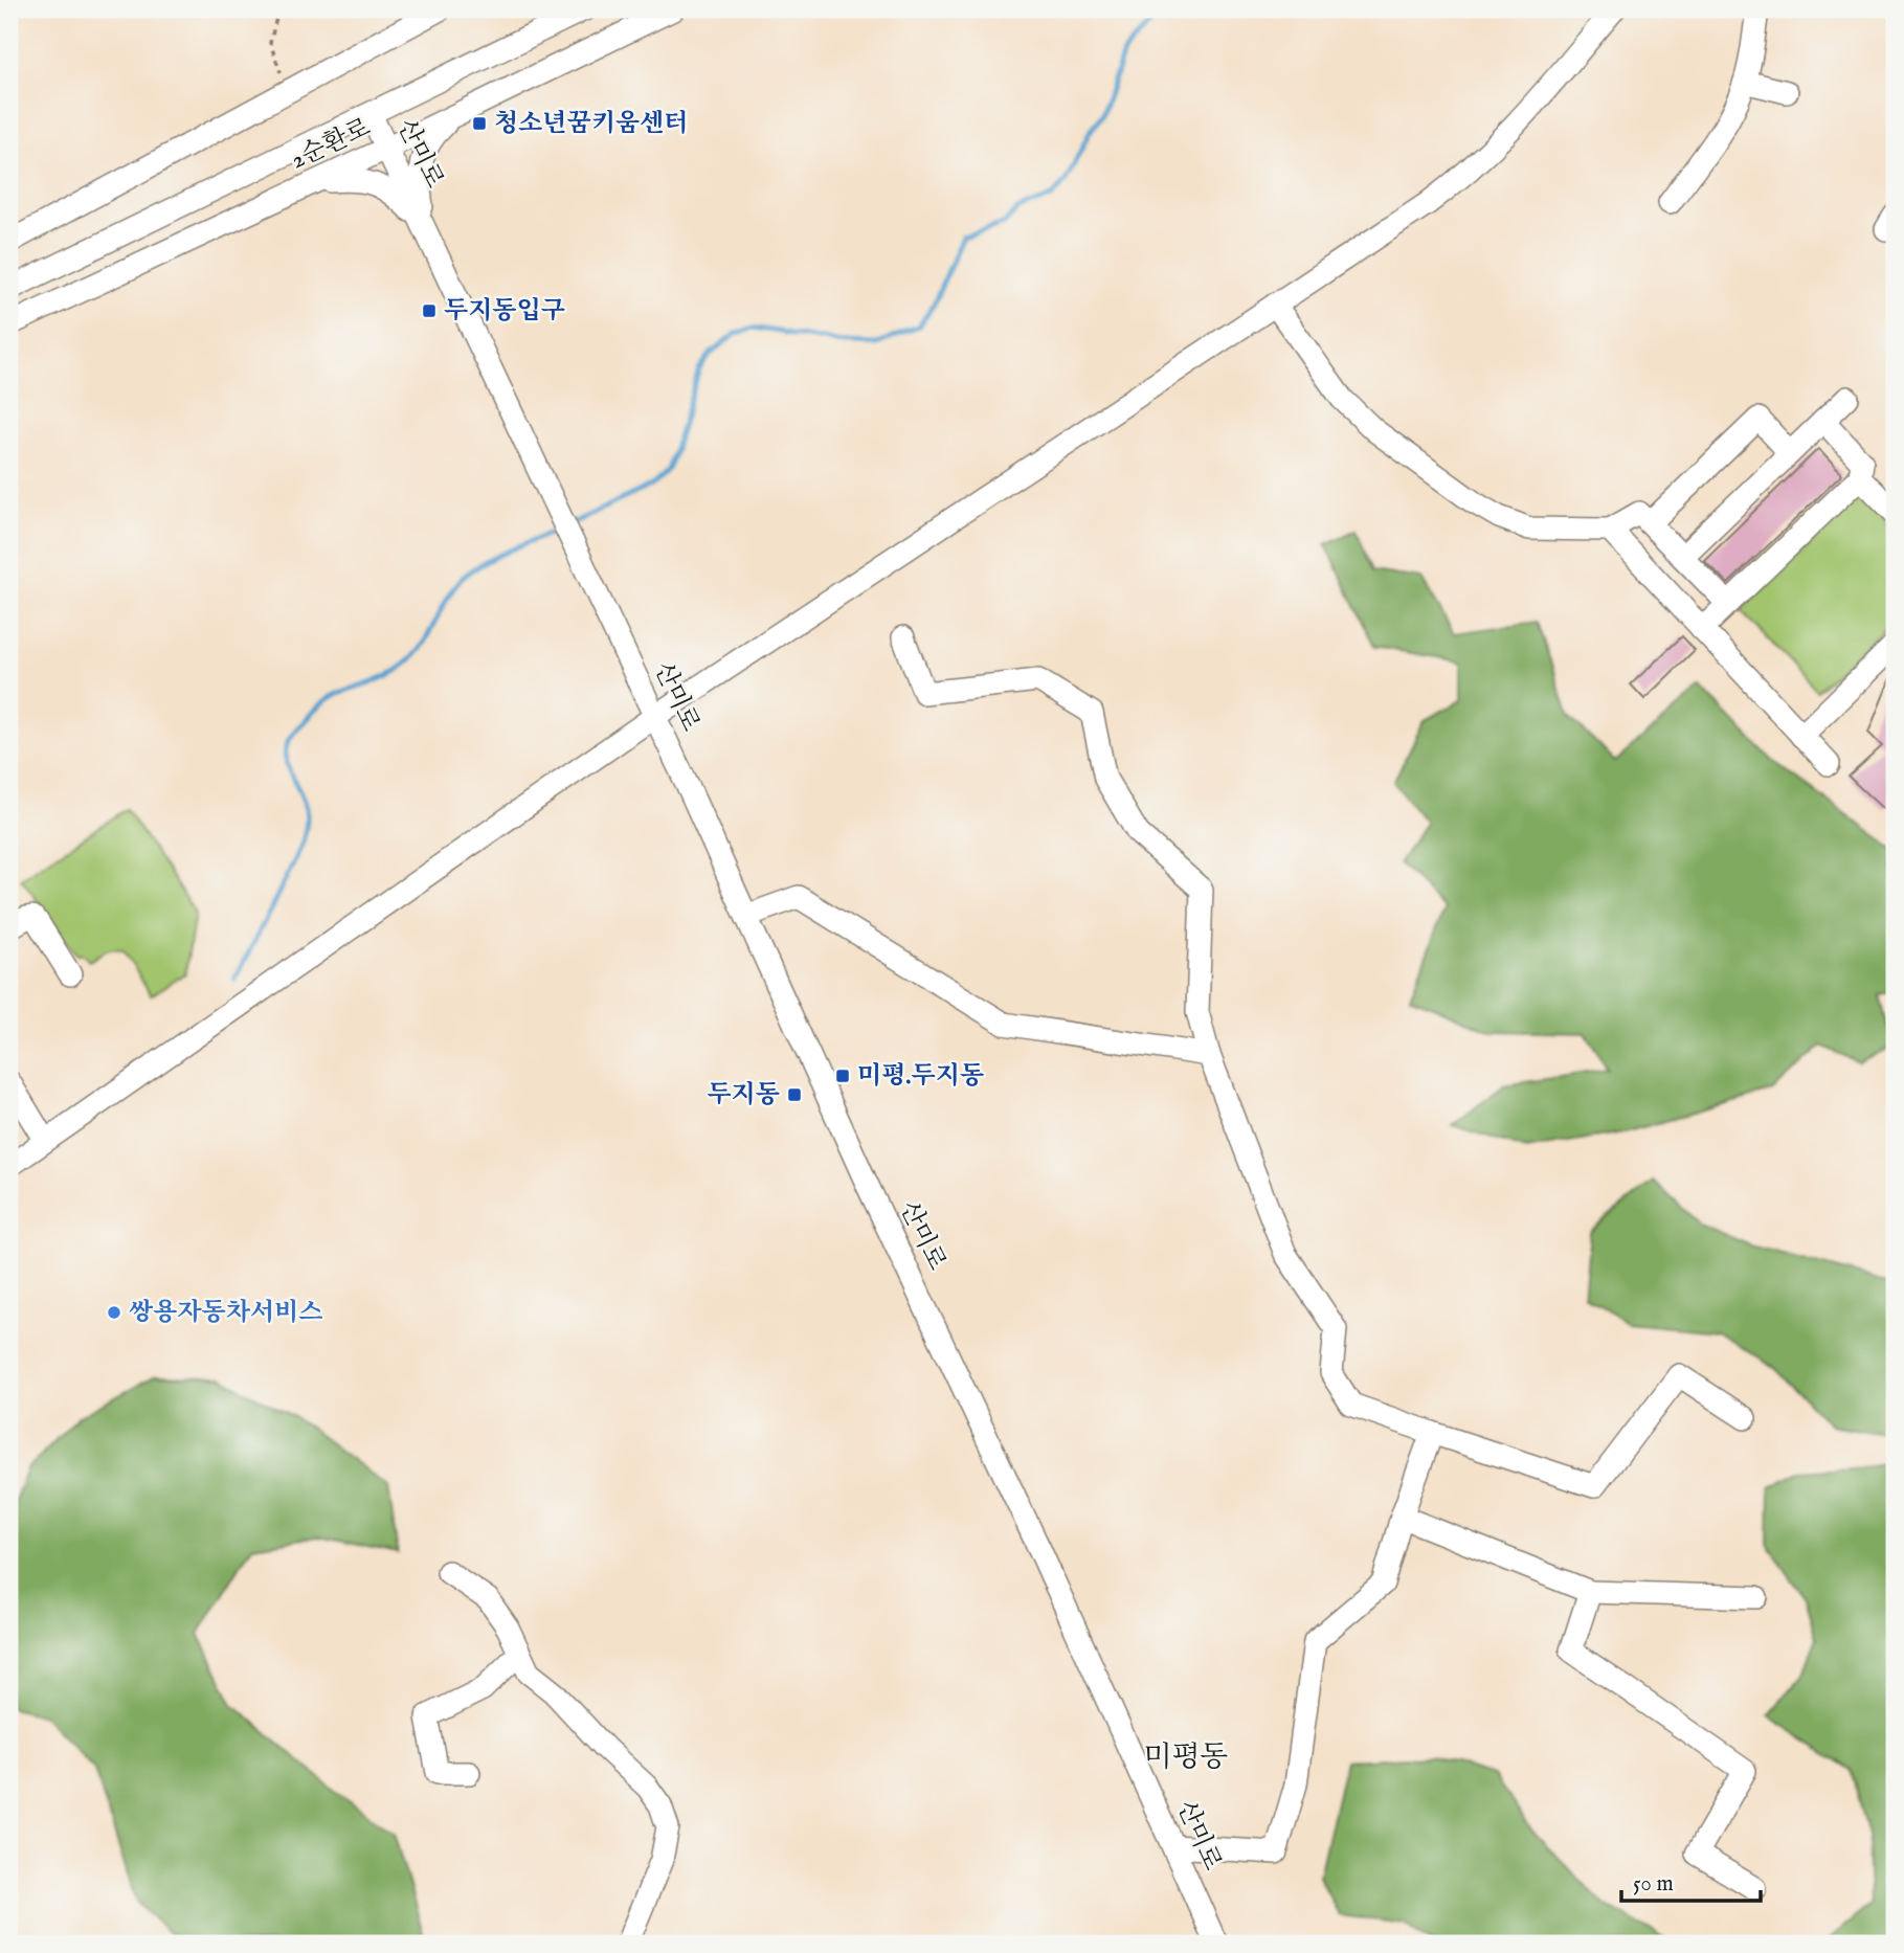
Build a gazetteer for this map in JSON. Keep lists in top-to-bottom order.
{
  "streets": {
    "street": ["2순환로", "산미로"]
  },
  "crossings": [
    ["2순환로", "산미로"]
  ],
  "districts": ["미평동"],
  "places": {
    "transit": [
      "청소년꿈키움센터",
      "두지동입구",
      "미평.두지동",
      "두지동"
    ],
    "other": ["쌍용자동차서비스"]
  },
  "scale_bar": "50 m"
}
